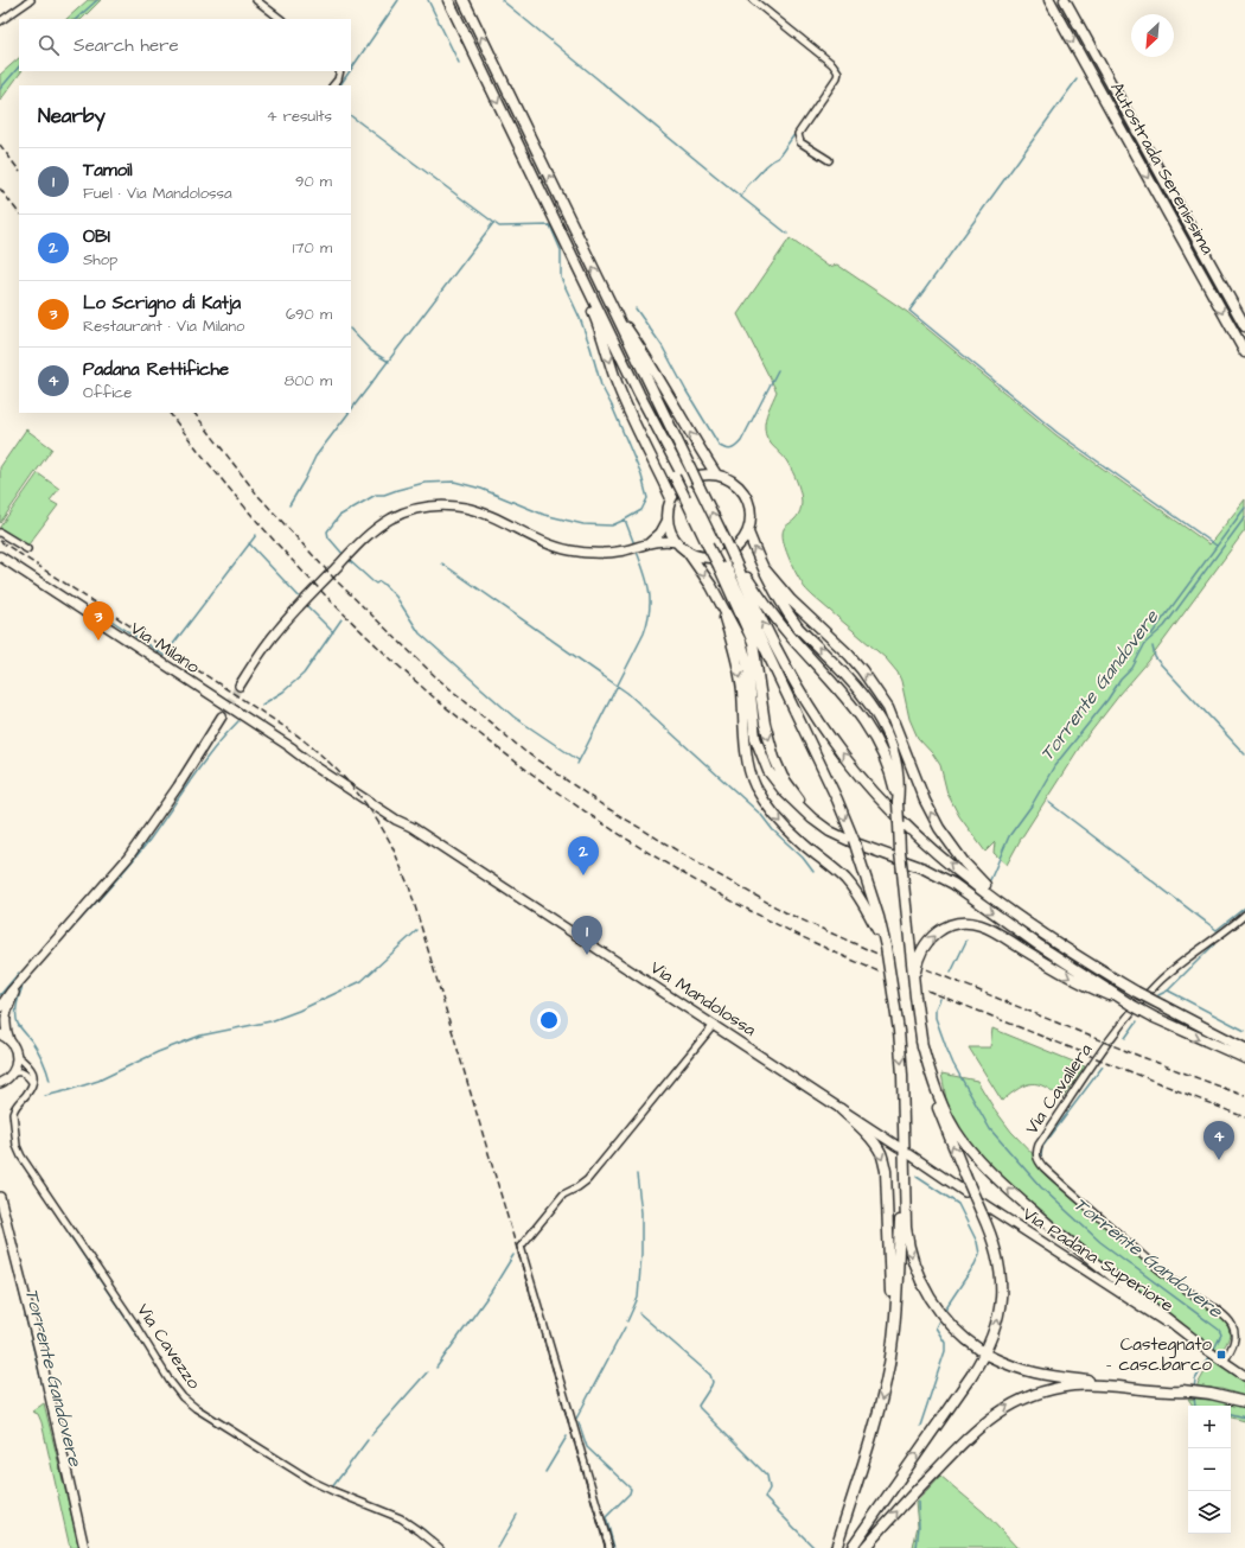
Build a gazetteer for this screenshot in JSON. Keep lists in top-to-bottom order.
{
  "streets": {
    "highway": ["Autostrada Serenissima"],
    "main road": ["Via Milano", "Via Mandolossa", "Via Padana Superiore"],
    "street": ["Via Cavallera", "Via Cavezzo"]
  },
  "crossings": [
    ["Via Milano", "Via Mandolossa"]
  ],
  "water": ["Torrente Gandovere"],
  "places": {
    "transit": ["Castegnato - casc.barco"]
  },
  "north": "bottom left",
  "page": {
    "search": "Search here",
    "heading": ["Nearby", "4 results"],
    "list": [
      {
        "mark": "1",
        "name": "Tamoil",
        "note": "Fuel · Via Mandolossa",
        "value": "90 m"
      },
      {
        "mark": "2",
        "name": "OBI",
        "note": "Shop",
        "value": "170 m"
      },
      {
        "mark": "3",
        "name": "Lo Scrigno di Katja",
        "note": "Restaurant · Via Milano",
        "value": "690 m"
      },
      {
        "mark": "4",
        "name": "Padana Rettifiche",
        "note": "Office",
        "value": "800 m"
      }
    ],
    "pins": [
      "3",
      "2",
      "1",
      "4"
    ],
    "map_buttons": ["+", "−"]
  }
}
